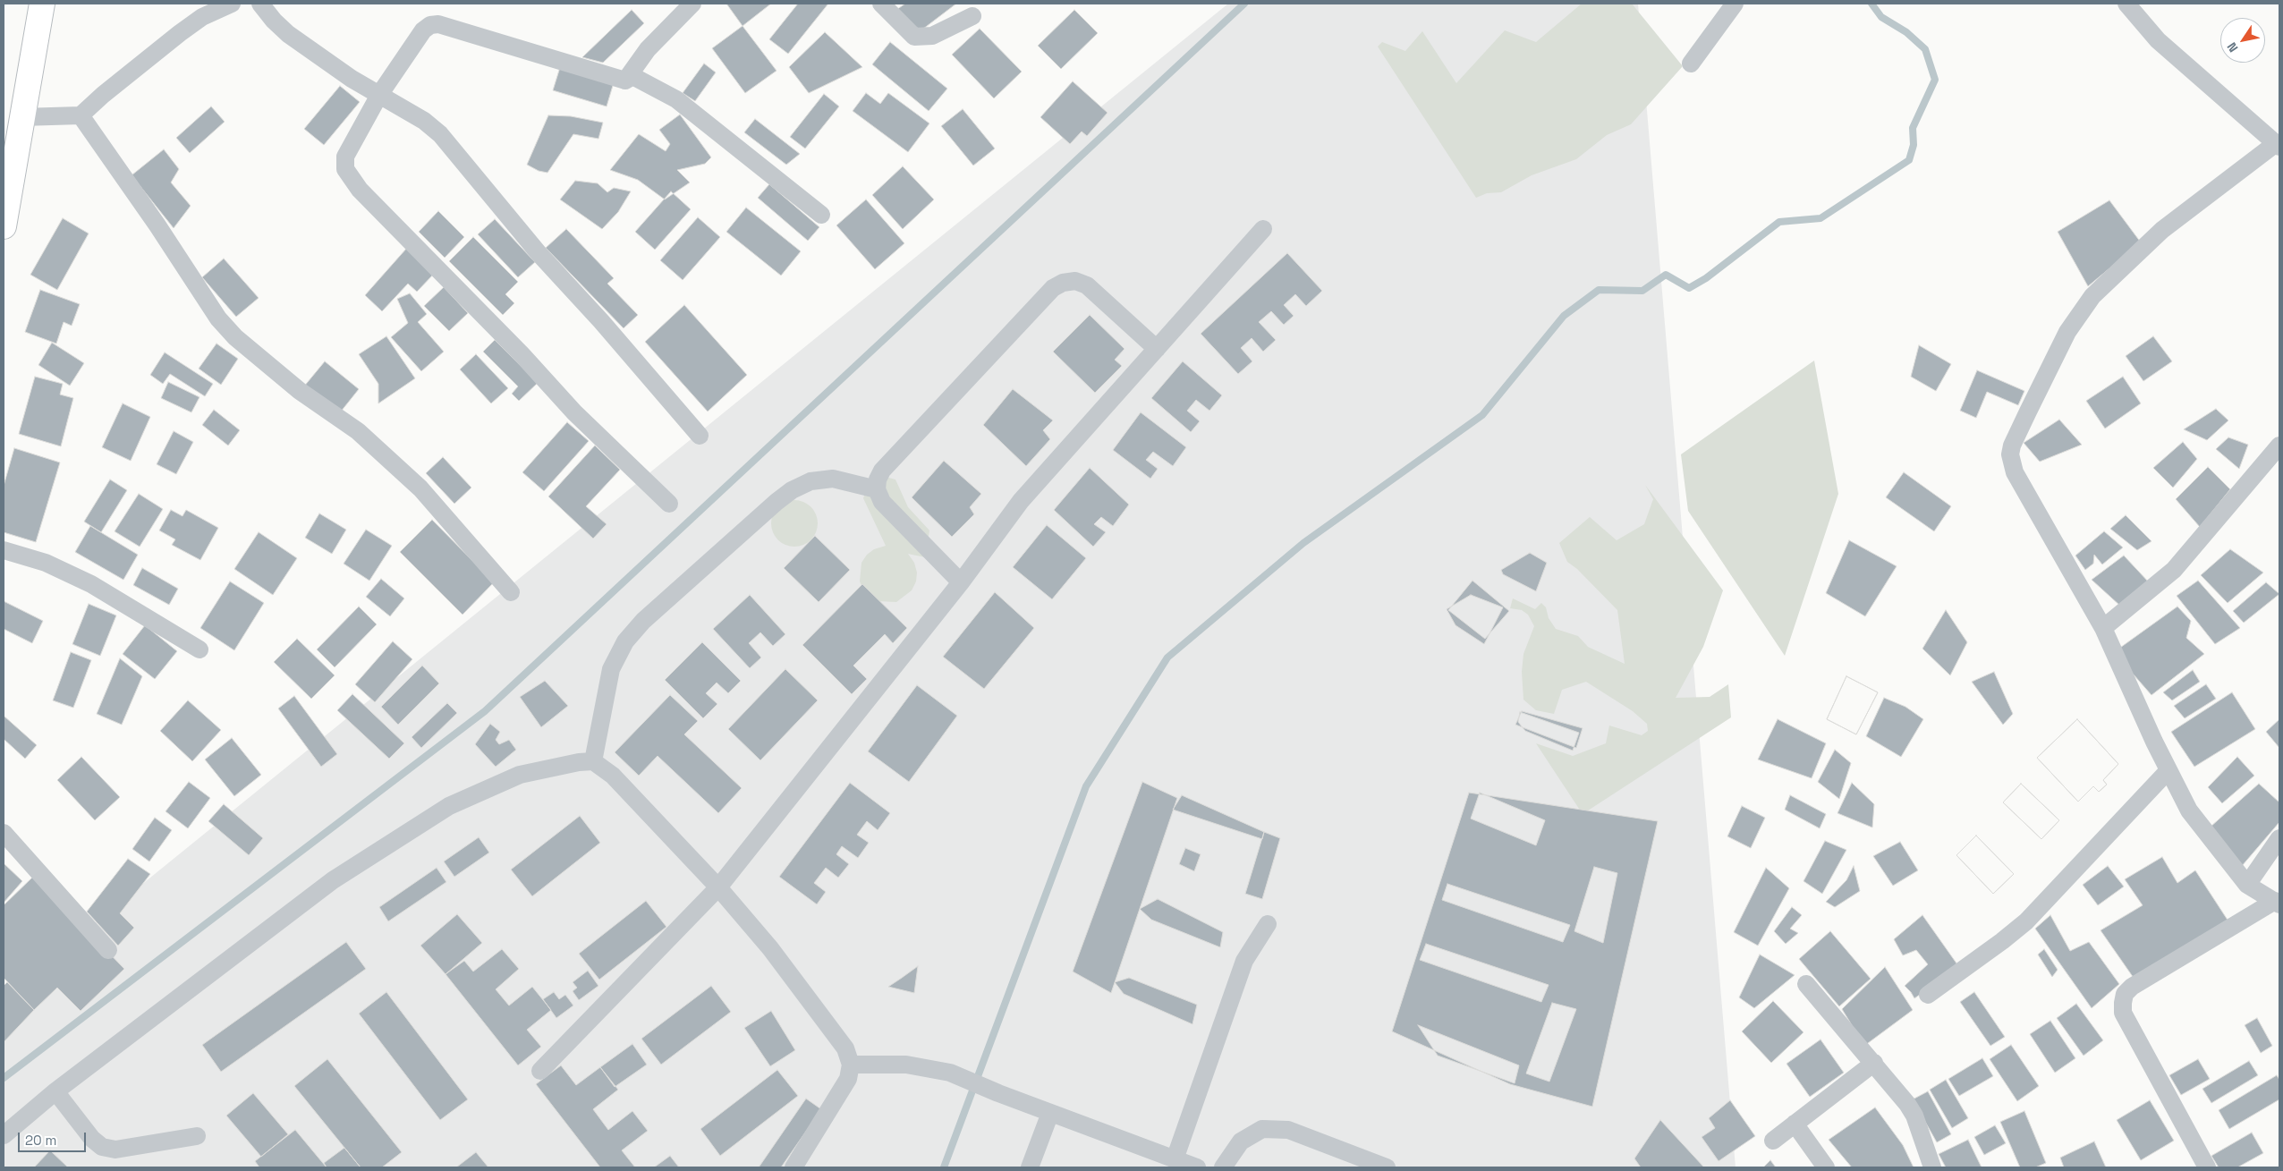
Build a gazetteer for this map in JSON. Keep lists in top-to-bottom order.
{
  "scale_bar": "20 m",
  "north": "bottom left"
}
